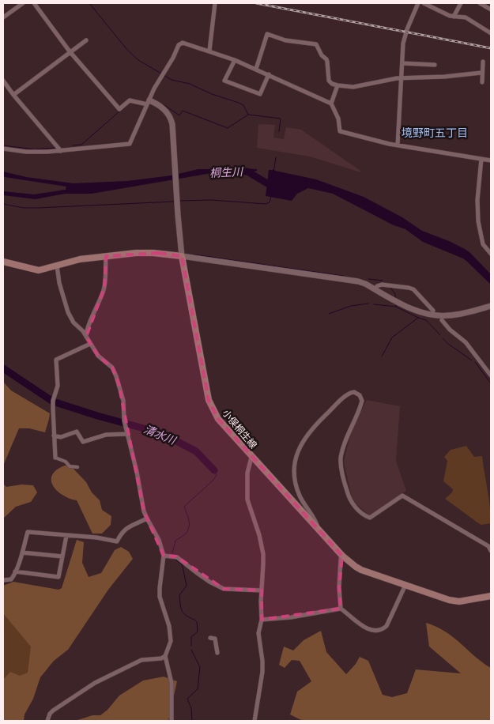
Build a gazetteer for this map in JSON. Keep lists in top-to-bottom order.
{
  "streets": {
    "main road": ["小俣桐生線"]
  },
  "districts": ["境野町五丁目"],
  "water": ["桐生川", "清水川"]
}
